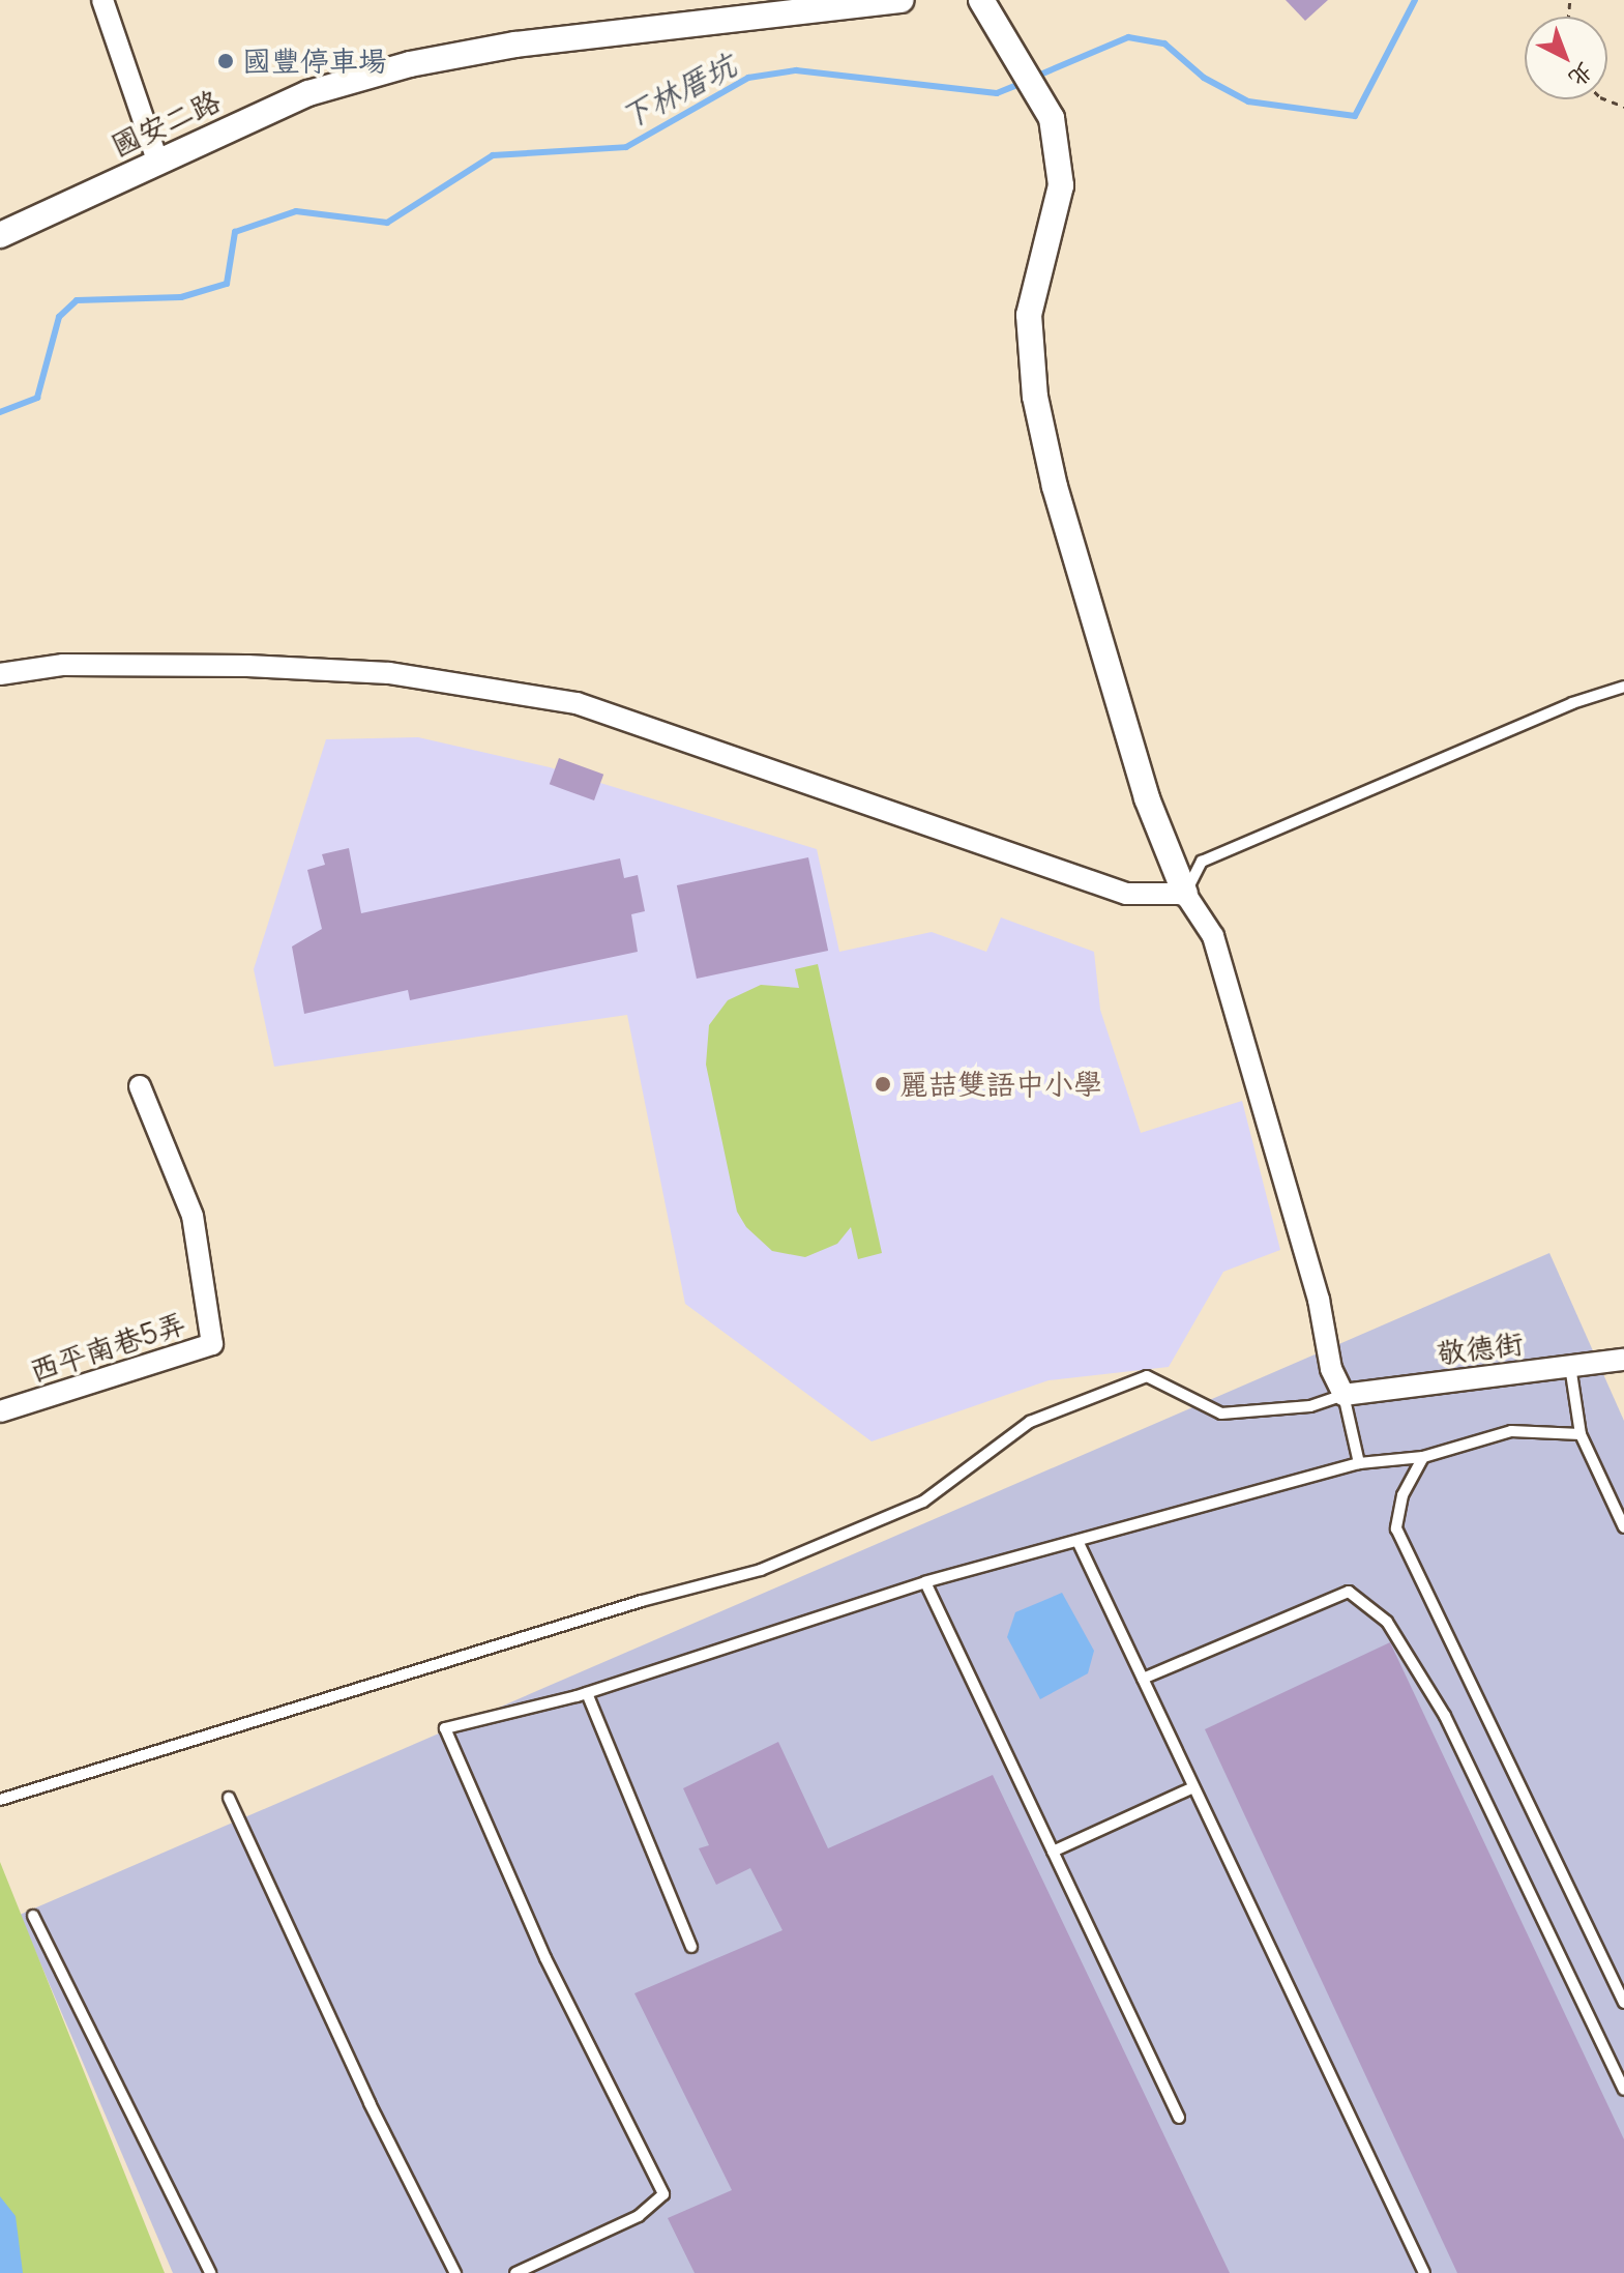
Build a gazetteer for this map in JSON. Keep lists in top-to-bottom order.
{
  "streets": {
    "street": ["國安二路", "西平南巷5弄", "敬德街"]
  },
  "water": ["下林厝坑"],
  "places": ["國豐停車場", "麗喆雙語中小學"],
  "north": "bottom right"
}
